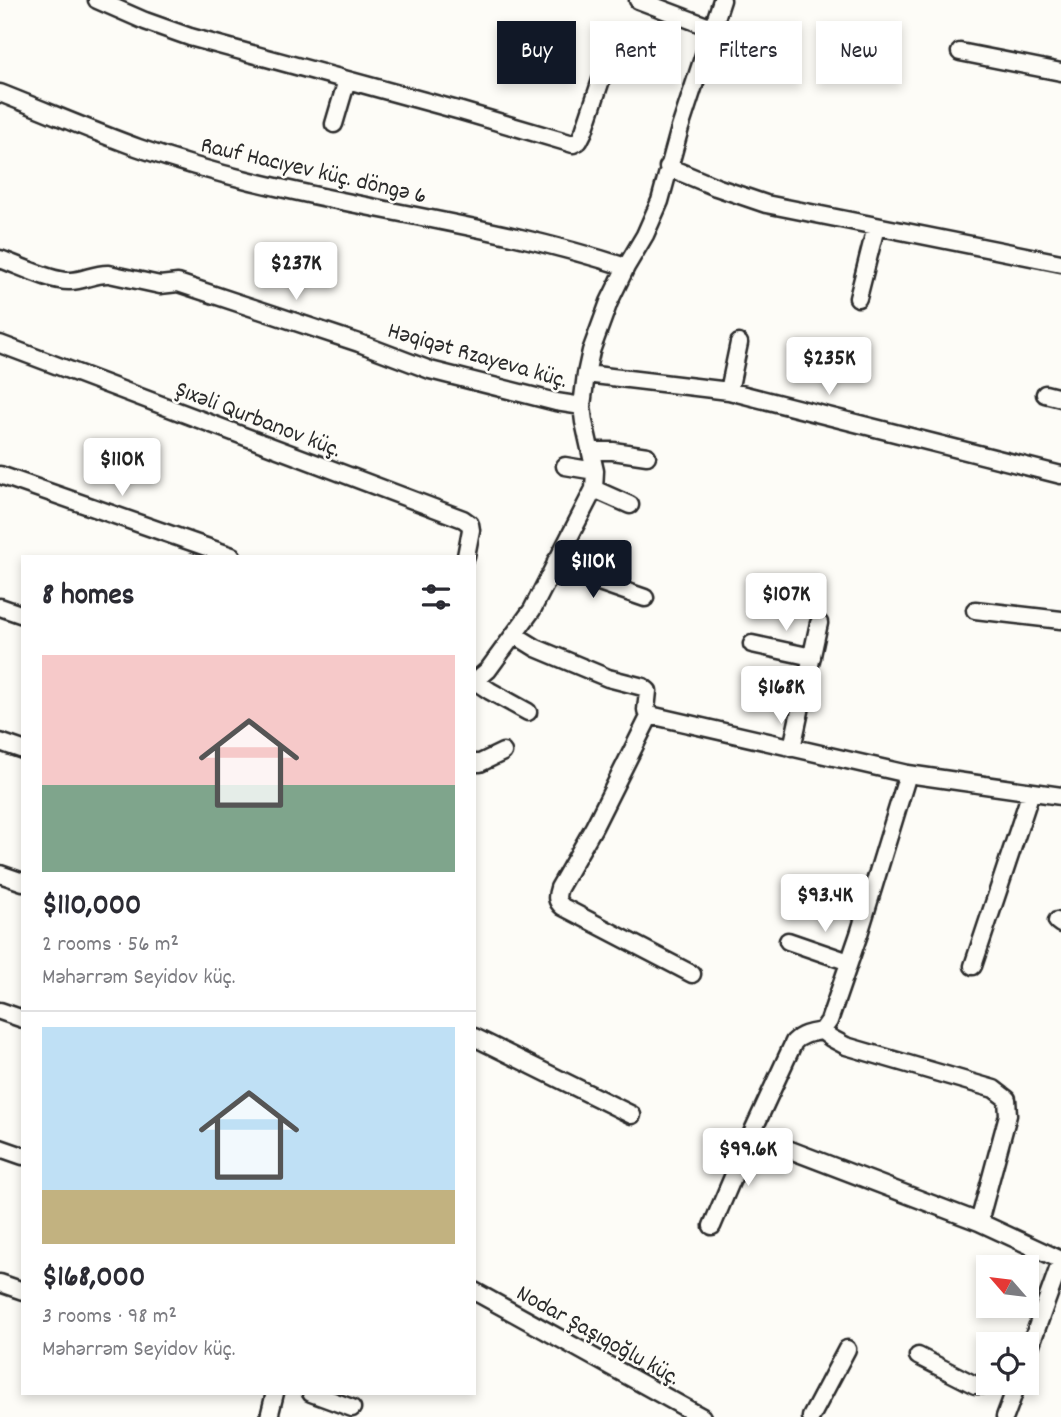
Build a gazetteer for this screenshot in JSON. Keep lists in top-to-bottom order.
{
  "streets": {
    "street": [
      "Rauf Hacıyev küç. döngə 6",
      "Həqiqət Rzayeva küç.",
      "Şıxəli Qurbanov küç.",
      "Nodar Şaşıqoğlu küç."
    ]
  },
  "north": "top left",
  "page": {
    "chip": [
      "Buy",
      "Rent",
      "Filters",
      "New"
    ],
    "price": [
      "$237K",
      "$235K",
      "$110K",
      "$110K",
      "$107K",
      "$168K",
      "$93.4K",
      "$99.6K"
    ],
    "heading": "8 homes",
    "list": [
      {
        "name": "$110,000",
        "note": "2 rooms · 56 m² · Məhərrəm Seyidov küç."
      },
      {
        "name": "$168,000",
        "note": "3 rooms · 98 m² · Məhərrəm Seyidov küç."
      }
    ]
  }
}
